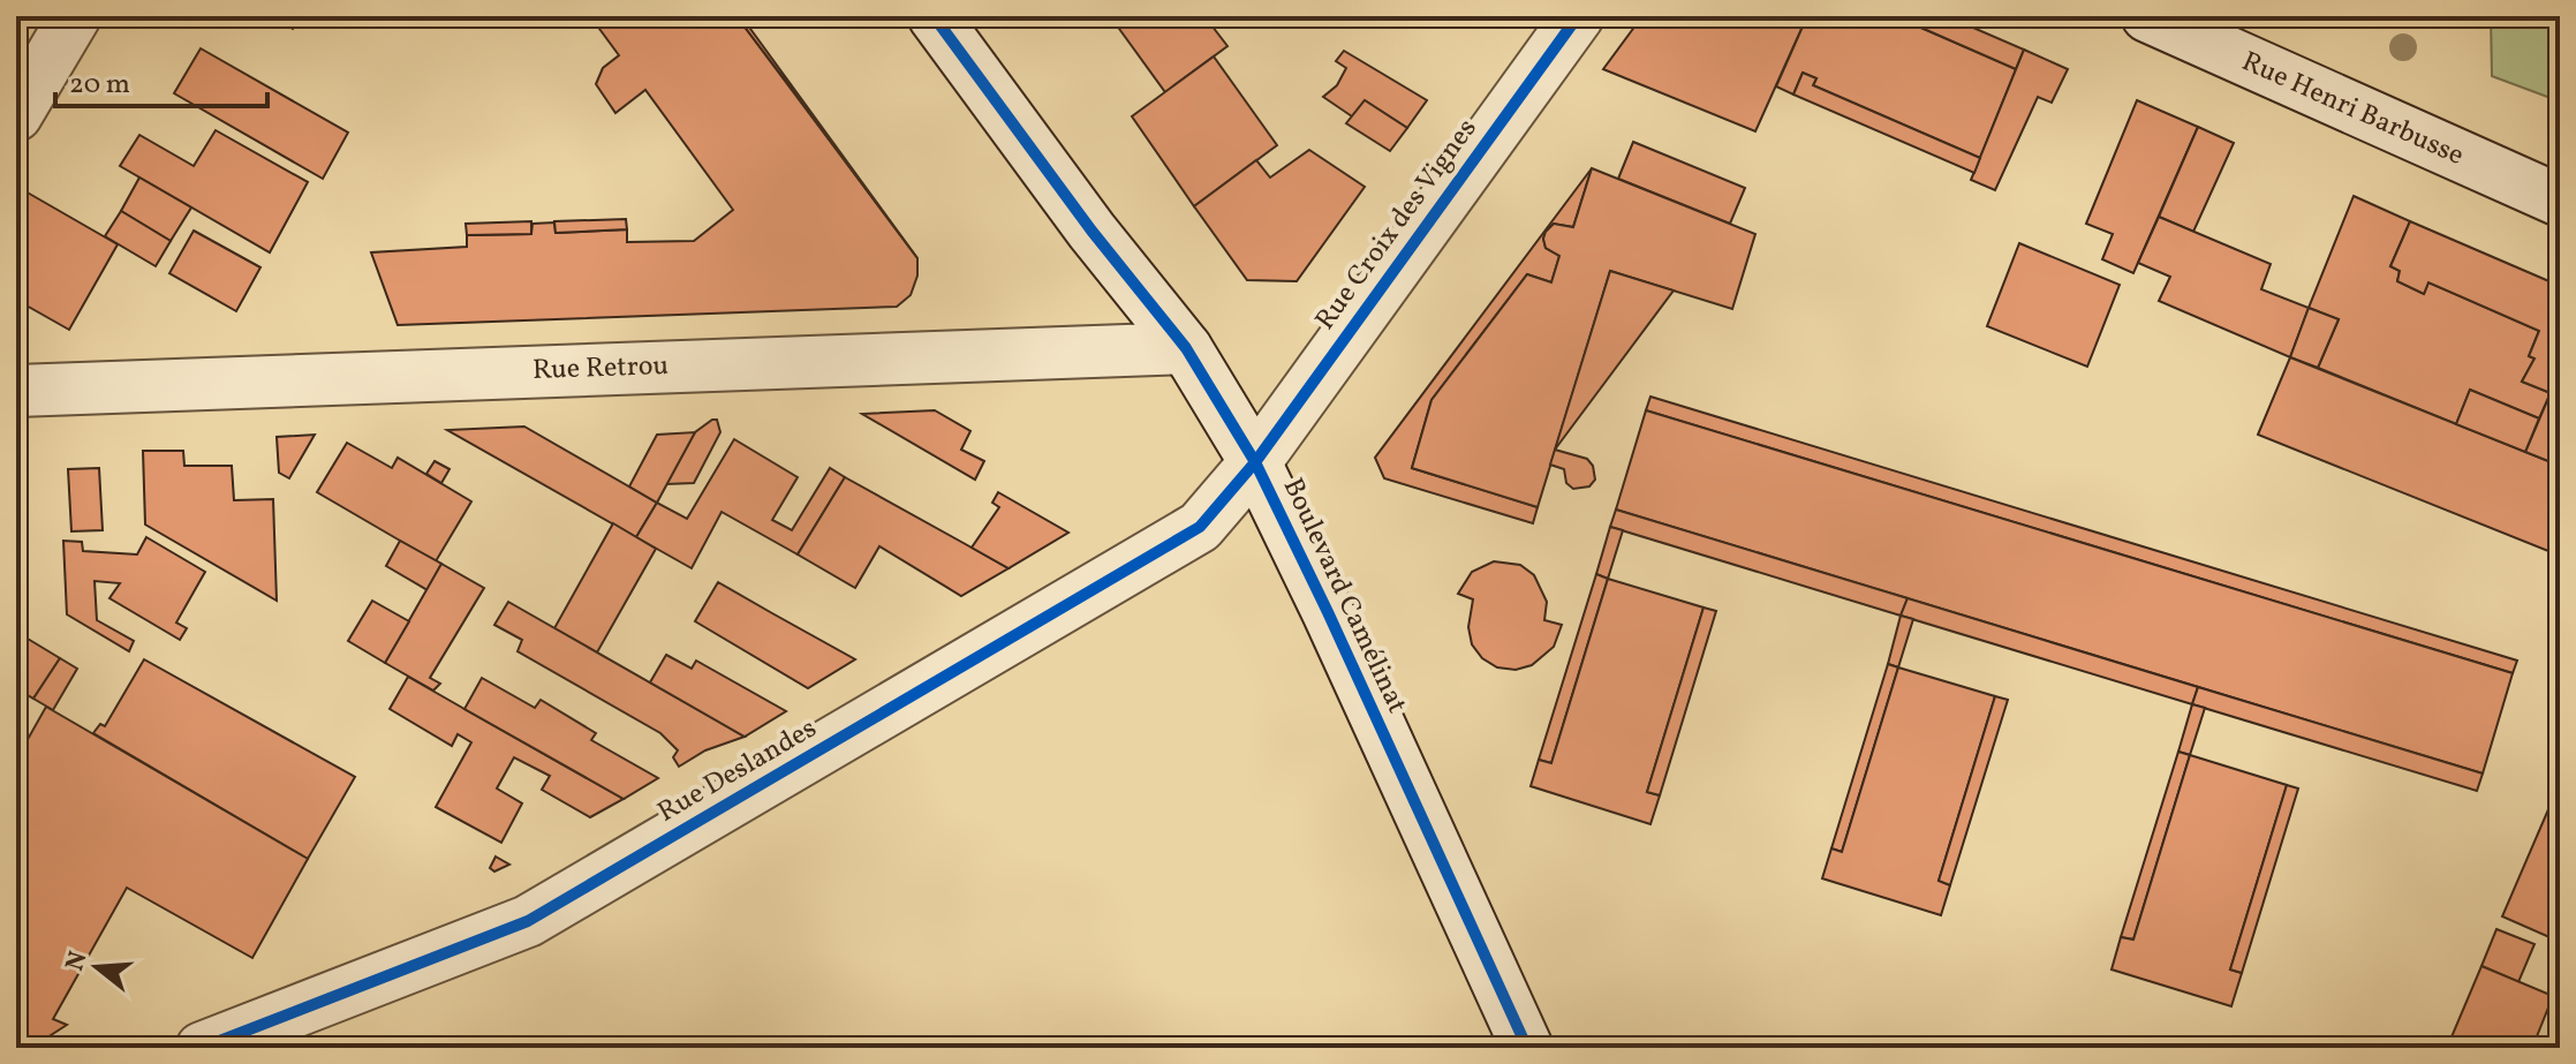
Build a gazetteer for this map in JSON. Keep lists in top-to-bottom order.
{
  "streets": {
    "street": [
      "Rue Henri Barbusse",
      "Rue Croix des Vignes",
      "Rue Retrou",
      "Boulevard Camélinat",
      "Rue Deslandes"
    ]
  },
  "crossings": [
    ["Rue Croix des Vignes", "Boulevard Camélinat"],
    ["Rue Croix des Vignes", "Rue Deslandes"],
    ["Rue Retrou", "Boulevard Camélinat"],
    ["Boulevard Camélinat", "Rue Deslandes"]
  ],
  "scale_bar": "20 m",
  "north": "left"
}
